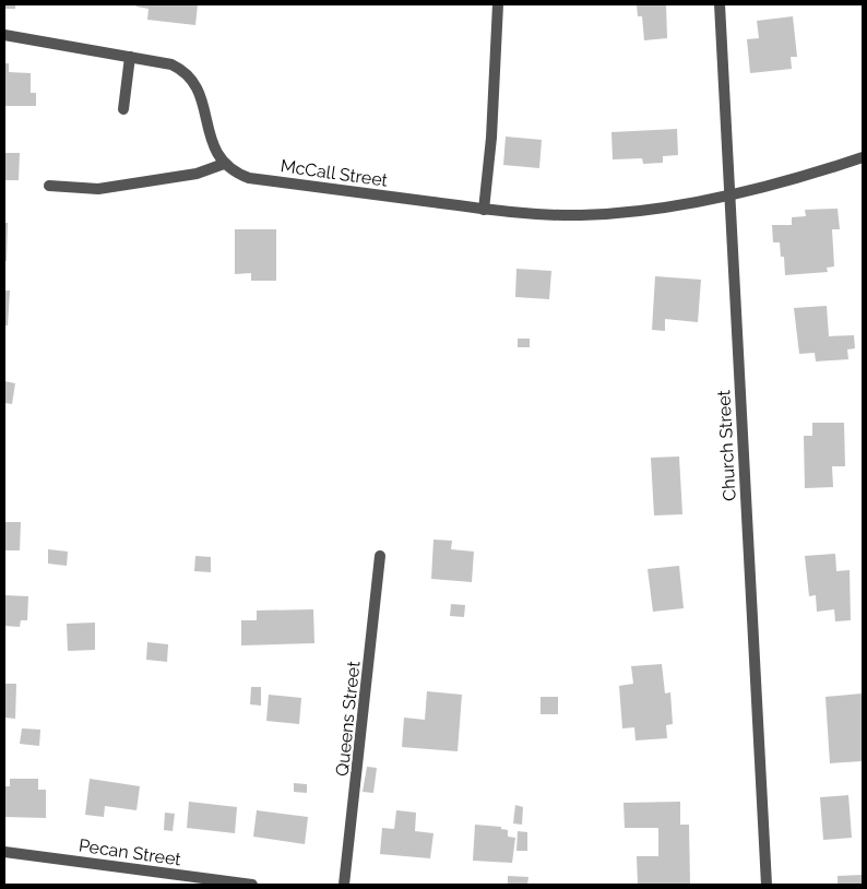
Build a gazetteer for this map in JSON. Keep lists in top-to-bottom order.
{
  "streets": {
    "street": [
      "McCall Street",
      "Church Street",
      "Queens Street",
      "Pecan Street"
    ]
  },
  "crossings": [
    ["McCall Street", "Church Street"]
  ]
}
